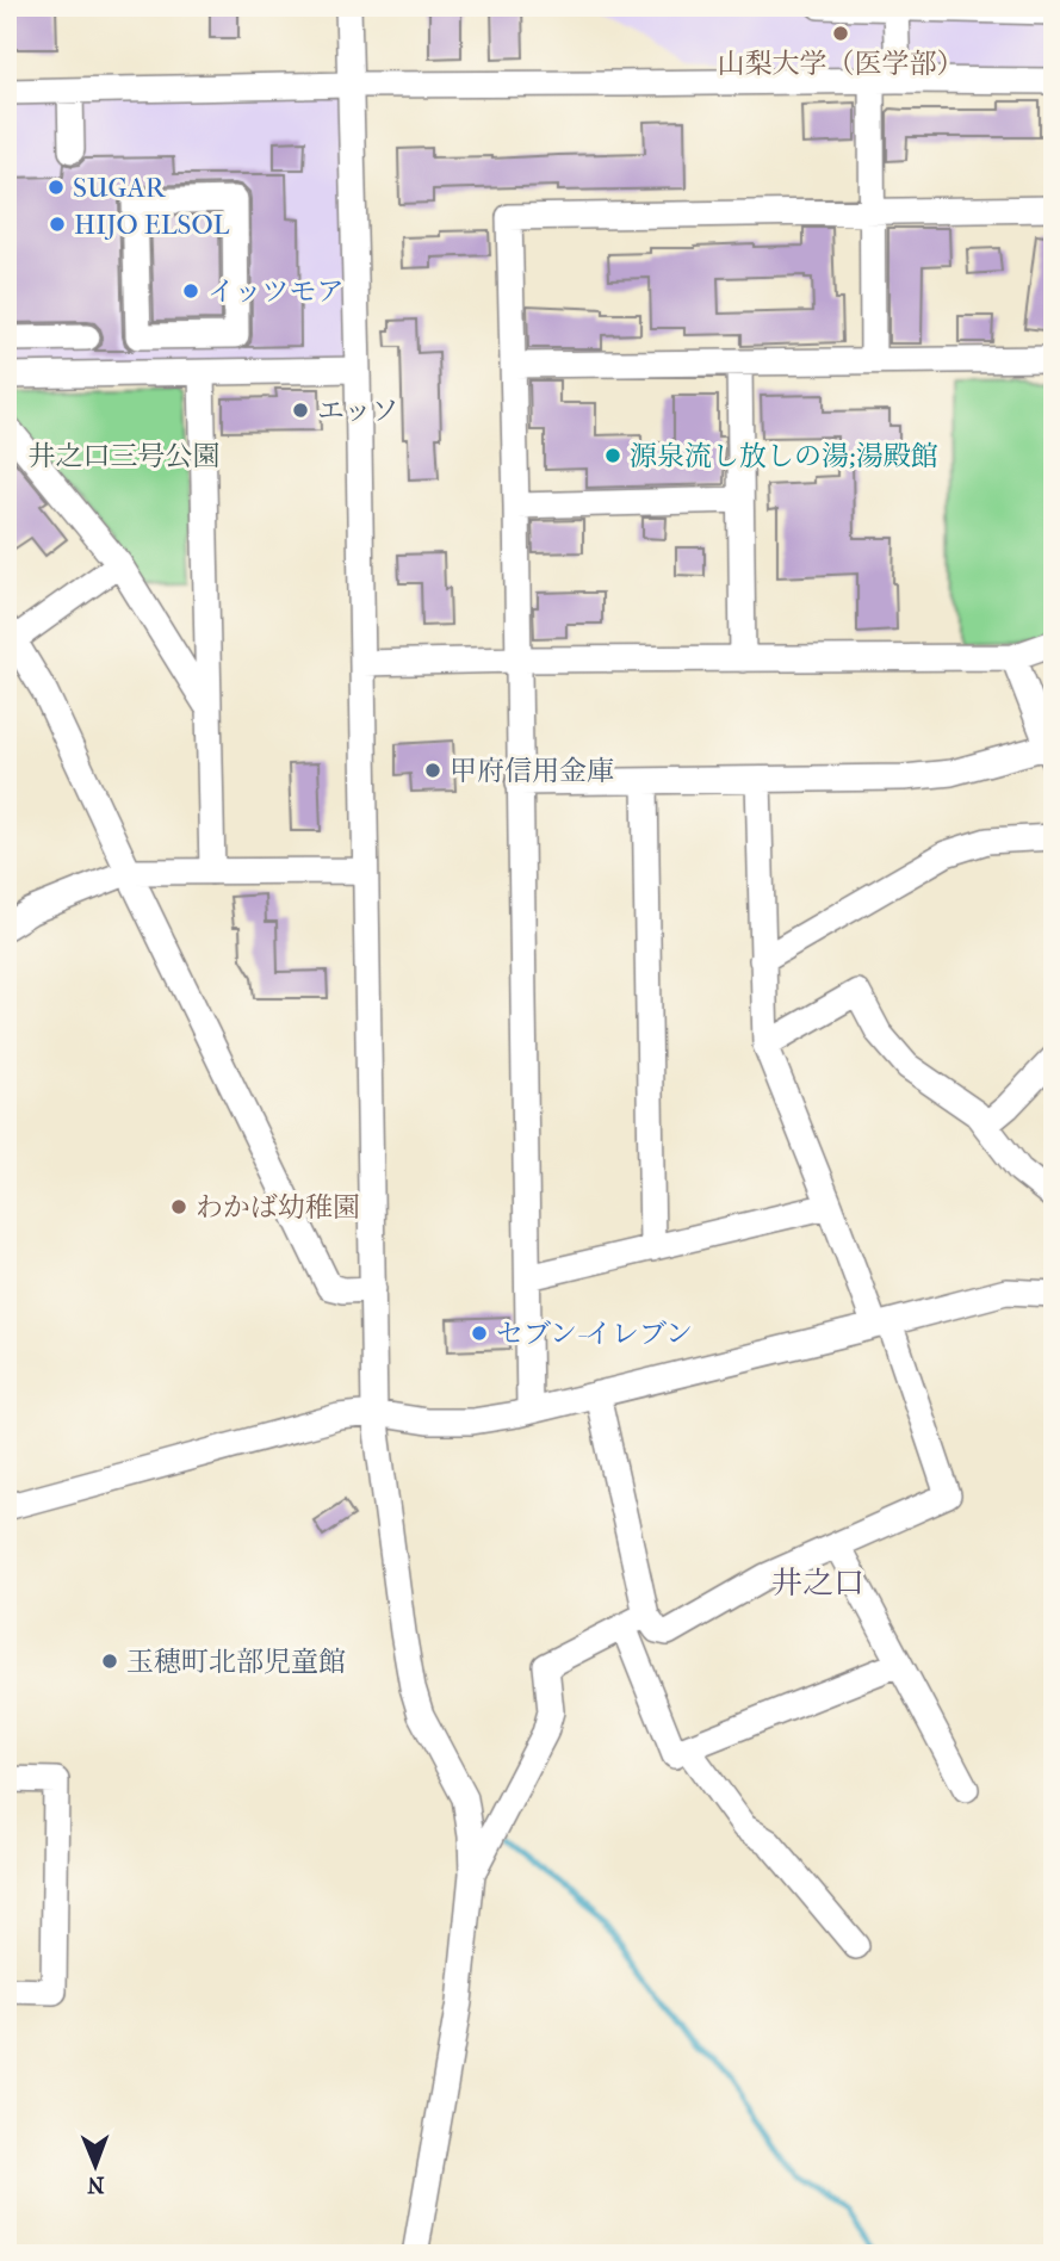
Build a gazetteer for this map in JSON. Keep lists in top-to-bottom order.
{
  "districts": ["井之口"],
  "parks": ["井之口三号公園"],
  "places": [
    "山梨大学（医学部）",
    "SUGAR",
    "HIJO ELSOL",
    "イッツモア",
    "エッソ",
    "源泉流し放しの湯;湯殿館",
    "甲府信用金庫",
    "わかば幼稚園",
    "セブン-イレブン",
    "玉穂町北部児童館"
  ],
  "north": "bottom"
}
